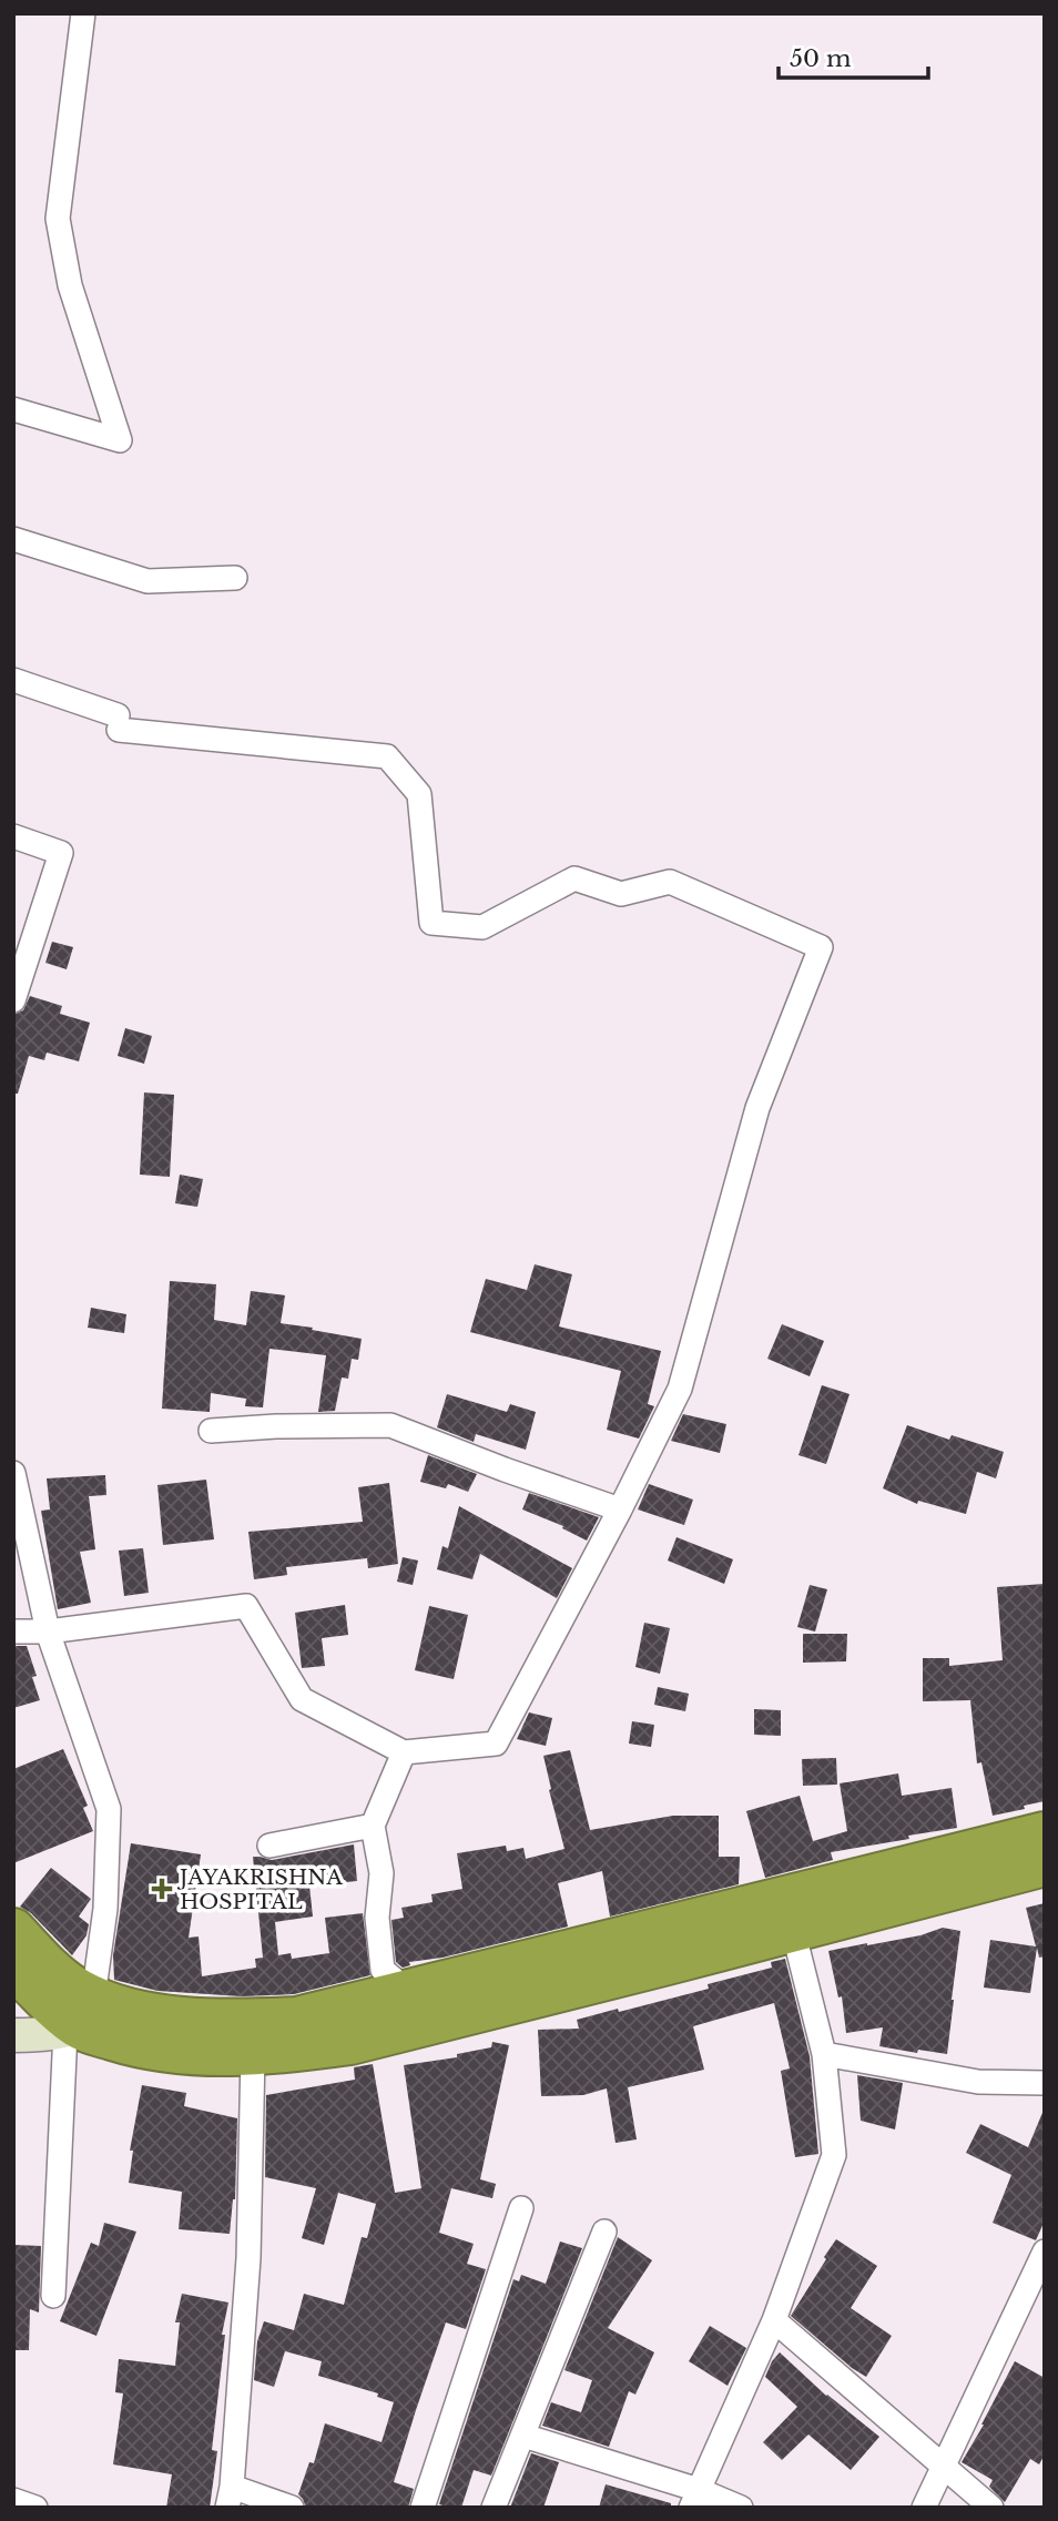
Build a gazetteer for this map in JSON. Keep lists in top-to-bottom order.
{
  "places": {
    "health": ["JAYAKRISHNA HOSPITAL"]
  },
  "scale_bar": "50 m"
}
